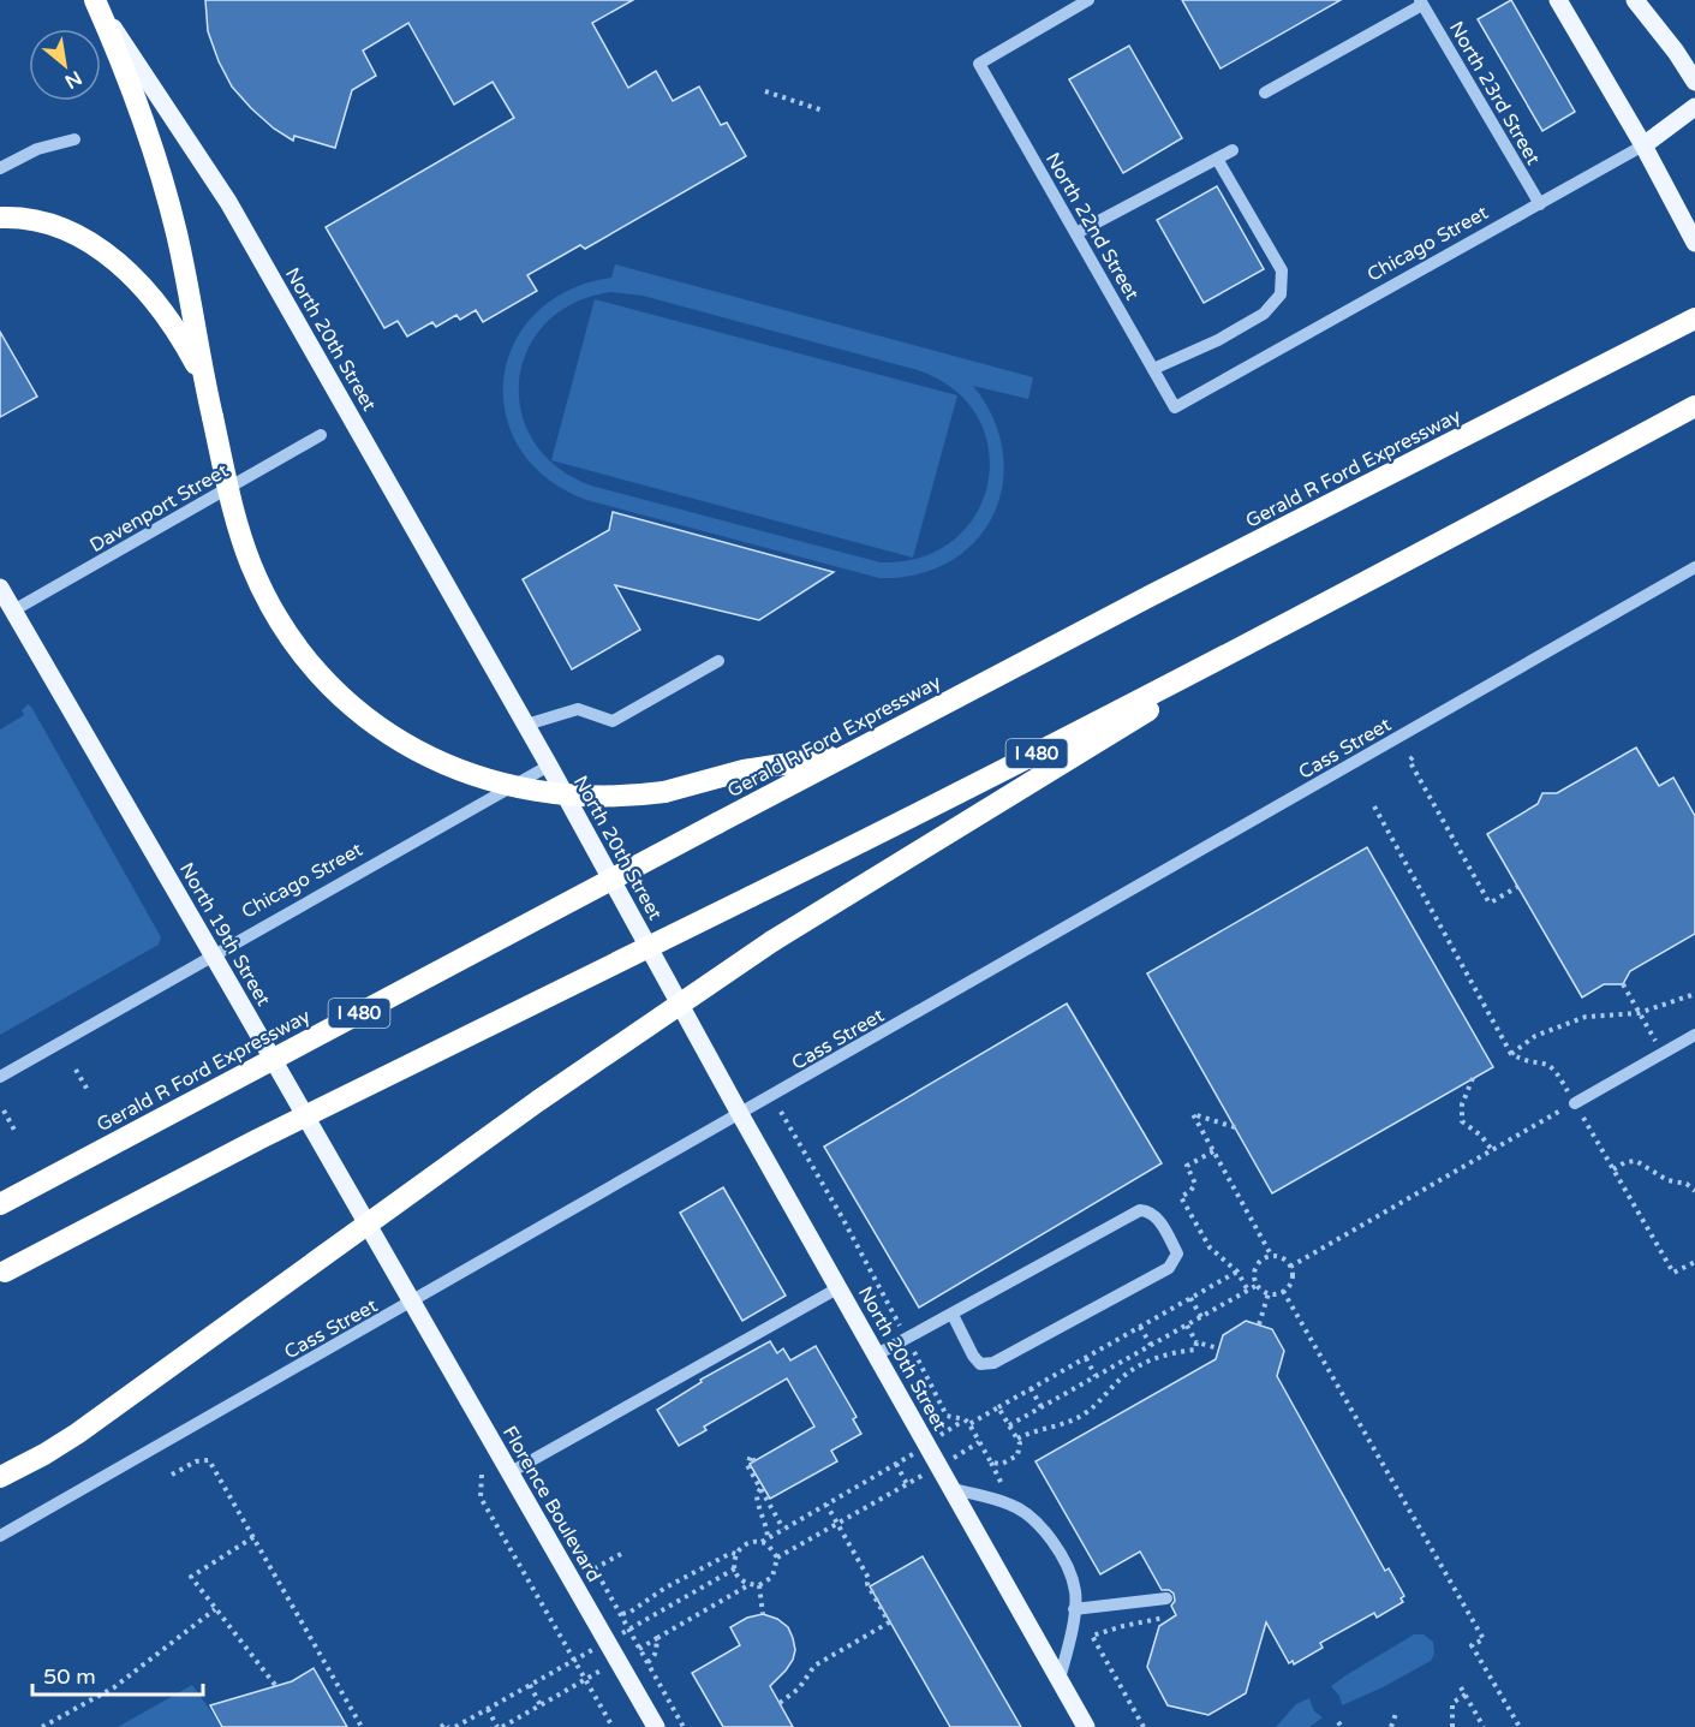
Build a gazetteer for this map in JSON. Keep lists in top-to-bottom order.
{
  "streets": {
    "highway": ["Gerald R Ford Expressway", "I 480"],
    "main road": [
      "Chicago Street",
      "North 20th Street",
      "North 19th Street",
      "Florence Boulevard"
    ],
    "street": [
      "North 23rd Street",
      "North 22nd Street",
      "Davenport Street",
      "Cass Street"
    ]
  },
  "crossings": [
    ["North 23rd Street", "Chicago Street"],
    ["North 22nd Street", "Chicago Street"],
    ["Chicago Street", "North 20th Street"],
    ["Chicago Street", "North 19th Street"],
    ["North 20th Street", "Cass Street"],
    ["Davenport Street", "North 19th Street"],
    ["Cass Street", "North 19th Street"],
    ["Cass Street", "Florence Boulevard"],
    ["North 19th Street", "Florence Boulevard"]
  ],
  "scale_bar": "50 m",
  "north": "bottom right"
}
